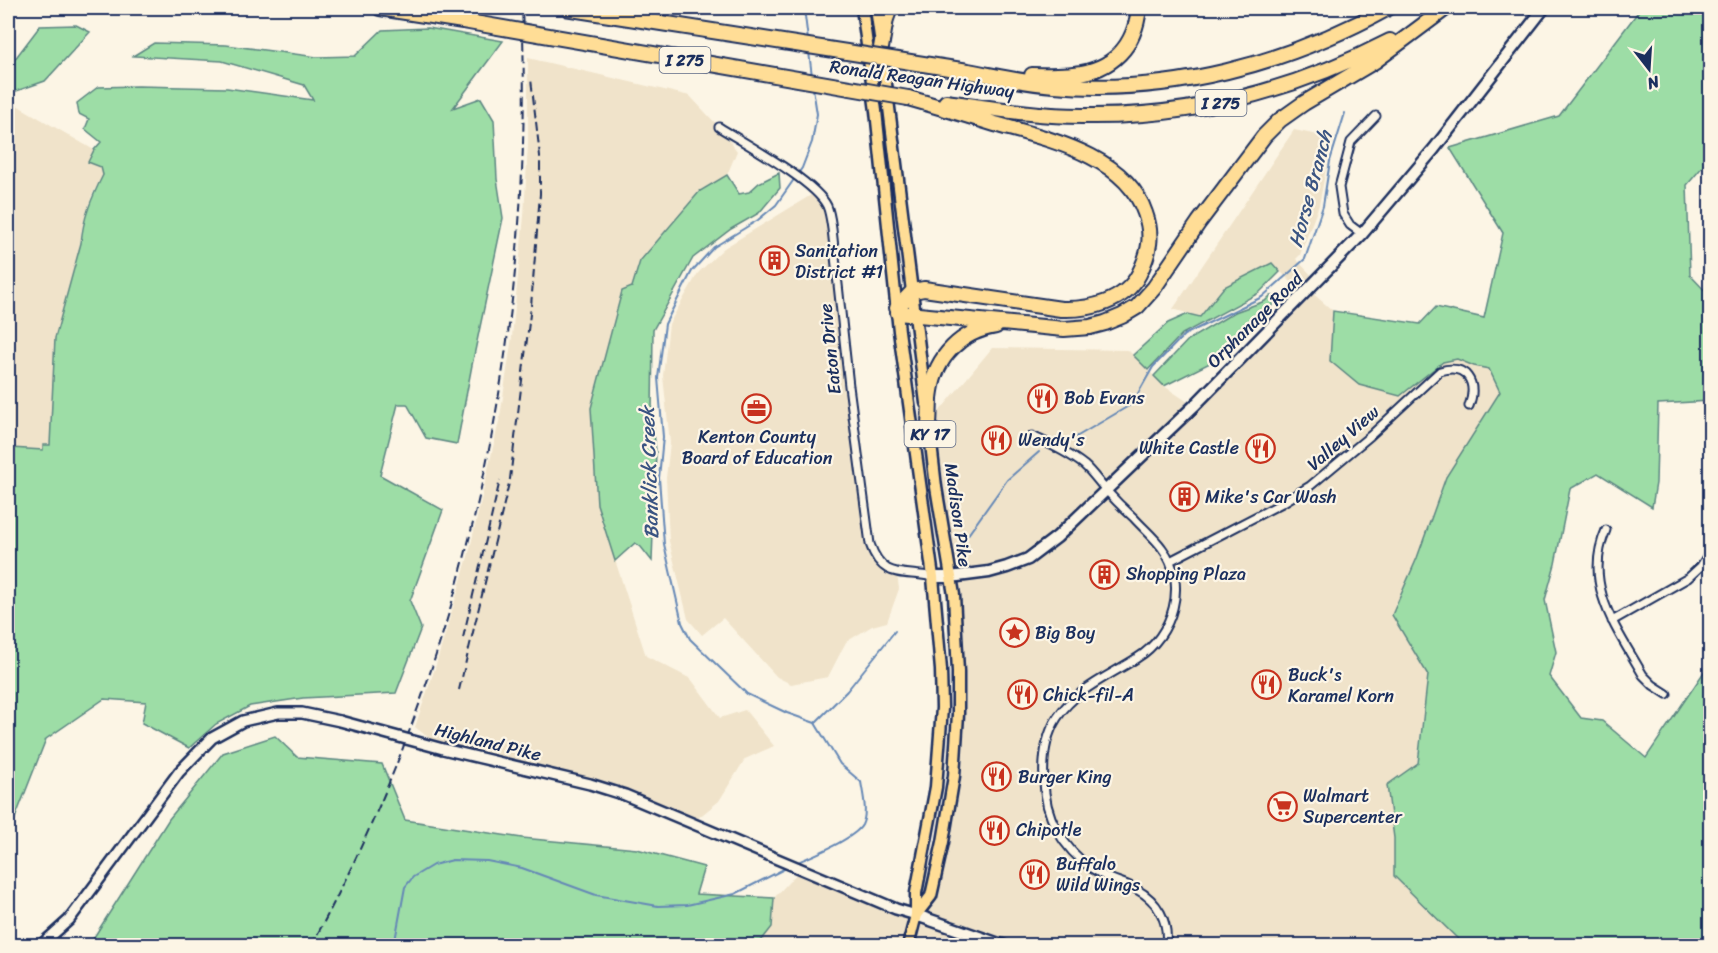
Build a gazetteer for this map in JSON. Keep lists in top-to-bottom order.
{
  "streets": {
    "highway": ["I 275", "Ronald Reagan Highway"],
    "main road": [
      "Orphanage Road",
      "KY 17",
      "Madison Pike",
      "Highland Pike"
    ],
    "street": ["Eaton Drive", "Valley View"]
  },
  "crossings": [
    ["Orphanage Road", "Eaton Drive"],
    ["Orphanage Road", "Madison Pike"],
    ["Eaton Drive", "Madison Pike"],
    ["Madison Pike", "Highland Pike"]
  ],
  "water": ["Horse Branch", "Banklick Creek"],
  "places": {
    "building": ["Sanitation District #1", "Mike's Car Wash", "Shopping Plaza"],
    "restaurant": [
      "Bob Evans",
      "Wendy's",
      "White Castle",
      "Buck's Karamel Korn",
      "Chick-fil-A",
      "Burger King",
      "Chipotle",
      "Buffalo Wild Wings"
    ],
    "office": ["Kenton County Board of Education"],
    "place": ["Big Boy"],
    "supermarket": ["Walmart Supercenter"]
  },
  "north": "bottom"
}
